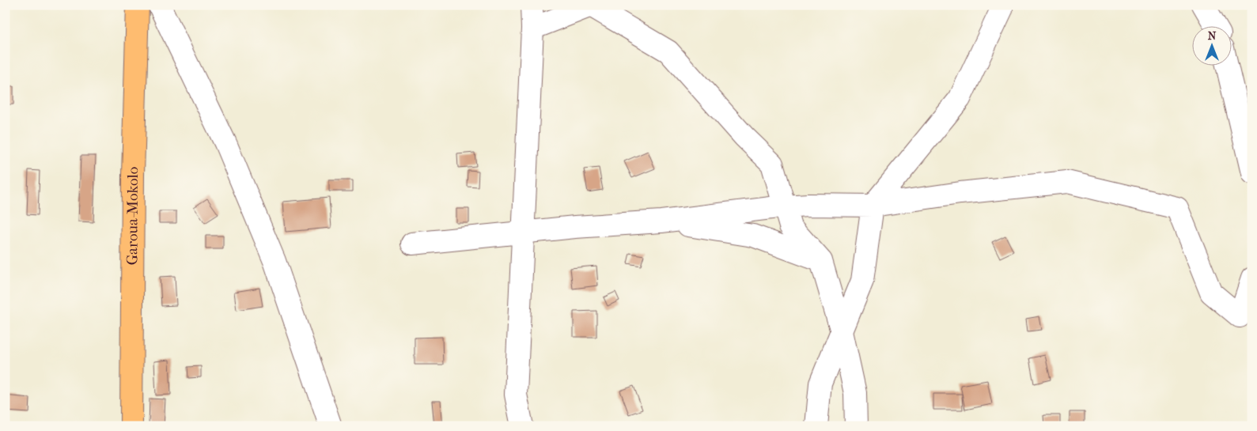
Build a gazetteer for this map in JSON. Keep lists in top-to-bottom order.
{
  "streets": {
    "main road": ["Garoua-Mokolo"]
  },
  "north": "top"
}
